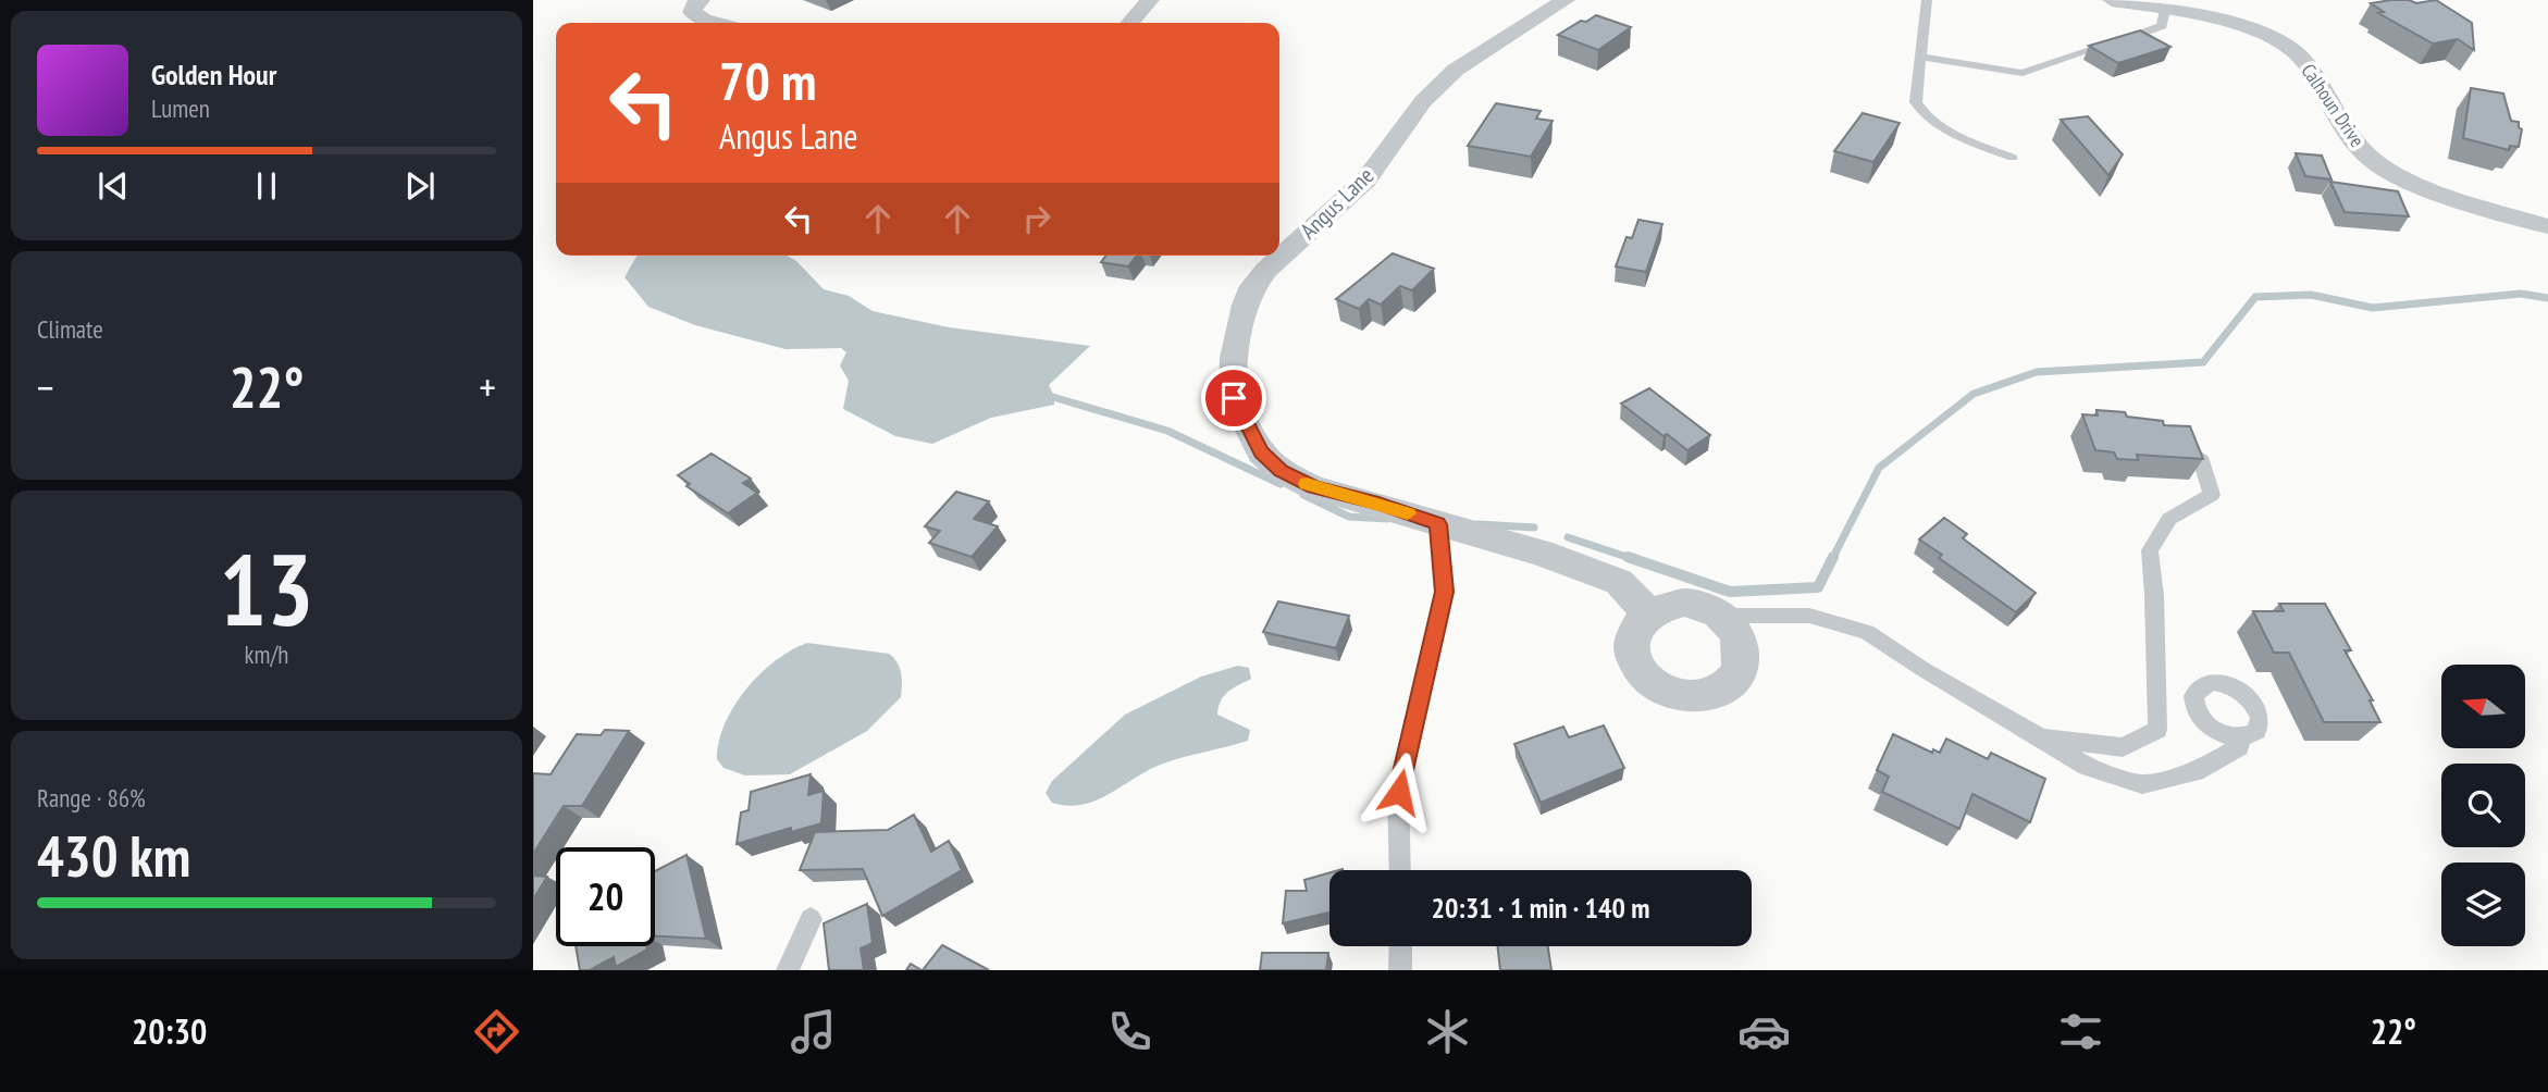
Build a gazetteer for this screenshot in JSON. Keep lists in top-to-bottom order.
{
  "streets": {
    "street": ["Calhoun Drive", "Angus Lane"]
  },
  "north": "left",
  "page": {
    "turn": ["70 m", "Angus Lane"],
    "song": ["Golden Hour", "Lumen"],
    "tile": [
      "Climate",
      ["13", "km/h"],
      ["Range · 86%", "430 km"]
    ],
    "heat": ["−", "22°", "+"],
    "limit": "20",
    "trip": "20:31 · 1 min · 140 m",
    "tabs": ["20:30", "22°"]
  }
}
